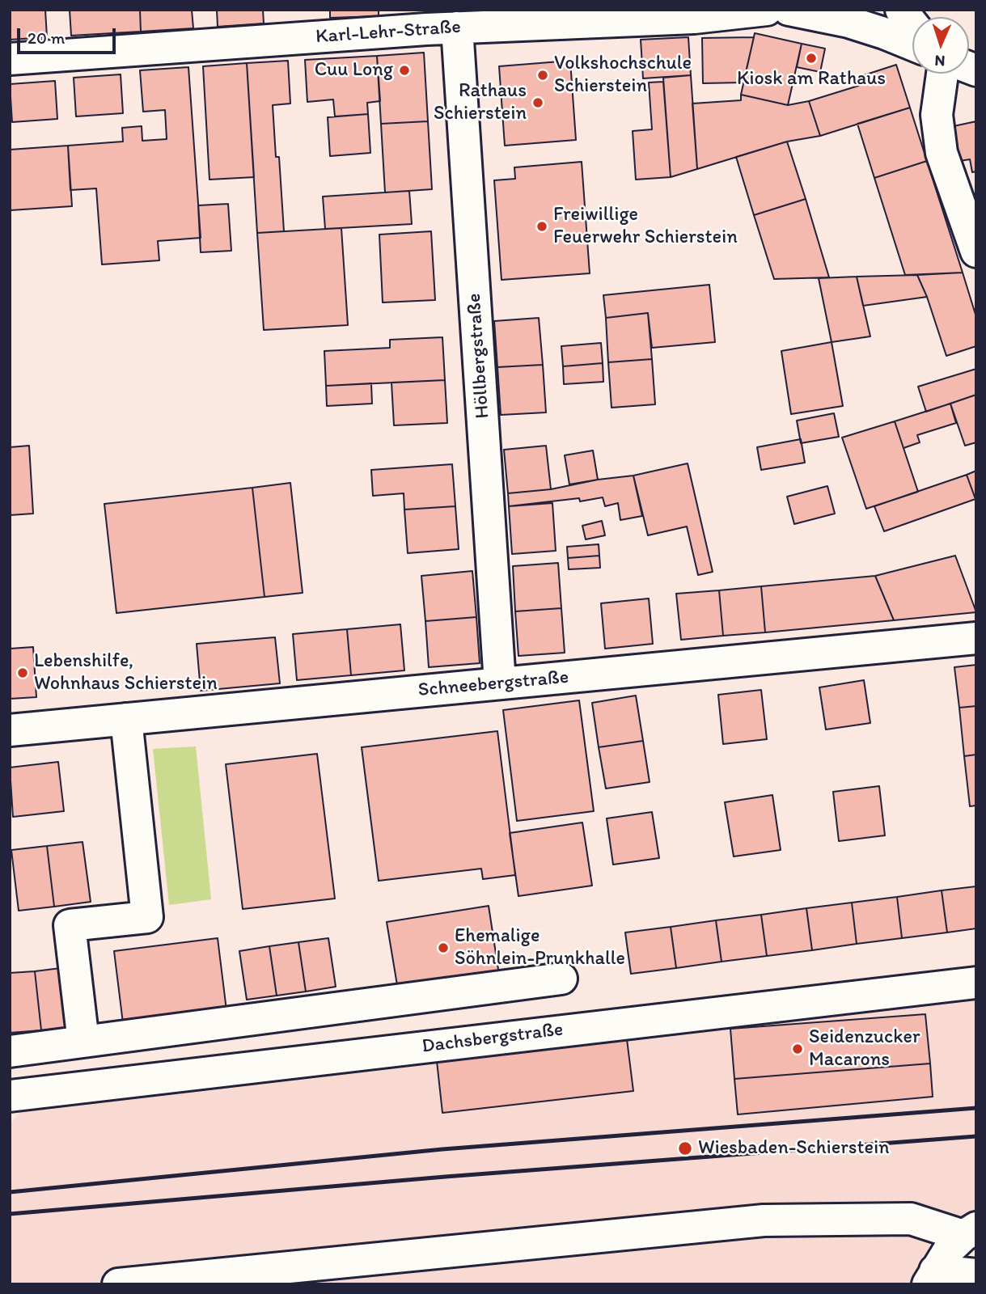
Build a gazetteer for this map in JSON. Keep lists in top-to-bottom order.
{
  "streets": {
    "street": [
      "Karl-Lehr-Straße",
      "Höllbergstraße",
      "Schneebergstraße",
      "Dachsbergstraße"
    ]
  },
  "crossings": [
    ["Karl-Lehr-Straße", "Höllbergstraße"],
    ["Höllbergstraße", "Schneebergstraße"]
  ],
  "places": [
    "Kiosk am Rathaus",
    "Cuu Long",
    "Volkshochschule Schierstein",
    "Rathaus Schierstein",
    "Freiwillige Feuerwehr Schierstein",
    "Lebenshilfe, Wohnhaus Schierstein",
    "Ehemalige Söhnlein-Prunkhalle",
    "Seidenzucker Macarons",
    "Wiesbaden-Schierstein"
  ],
  "scale_bar": "20 m",
  "north": "bottom"
}
